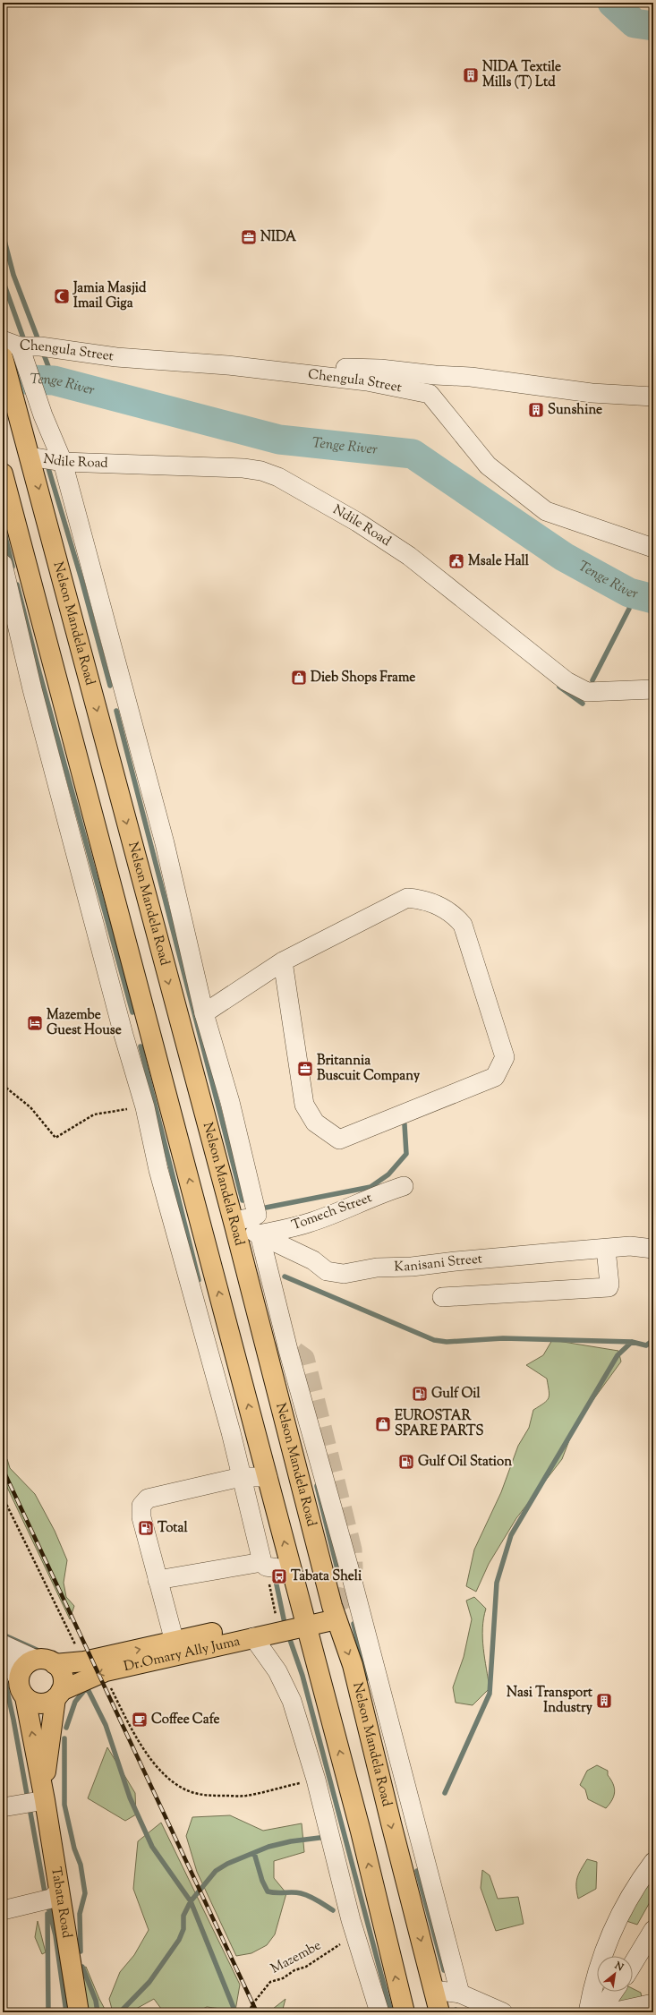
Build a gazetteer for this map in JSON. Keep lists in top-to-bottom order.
{
  "streets": {
    "main road": ["Nelson Mandela Road", "Dr.Omary Ally Juma", "Tabata Road"],
    "street": [
      "Chengula Street",
      "Ndile Road",
      "Tomech Street",
      "Kanisani Street"
    ],
    "path": ["Mazembe"]
  },
  "crossings": [
    ["Ndile Road", "Nelson Mandela Road"],
    ["Nelson Mandela Road", "Kanisani Street"],
    ["Tomech Street", "Kanisani Street"],
    ["Dr.Omary Ally Juma", "Tabata Road"]
  ],
  "water": ["Tenge River"],
  "places": {
    "building": ["NIDA Textile Mills (T) Ltd", "Sunshine", "Nasi Transport Industry"],
    "office": ["NIDA", "Britannia Buscuit Company"],
    "mosque": ["Jamia Masjid Imail Giga"],
    "public building": ["Msale Hall"],
    "shop": ["Dieb Shops Frame", "EUROSTAR SPARE PARTS"],
    "hotel": ["Mazembe Guest House"],
    "fuel station": ["Gulf Oil", "Gulf Oil Station", "Total"],
    "bus stop": ["Tabata Sheli"],
    "cafe": ["Coffee Cafe"]
  },
  "north": "top right"
}
